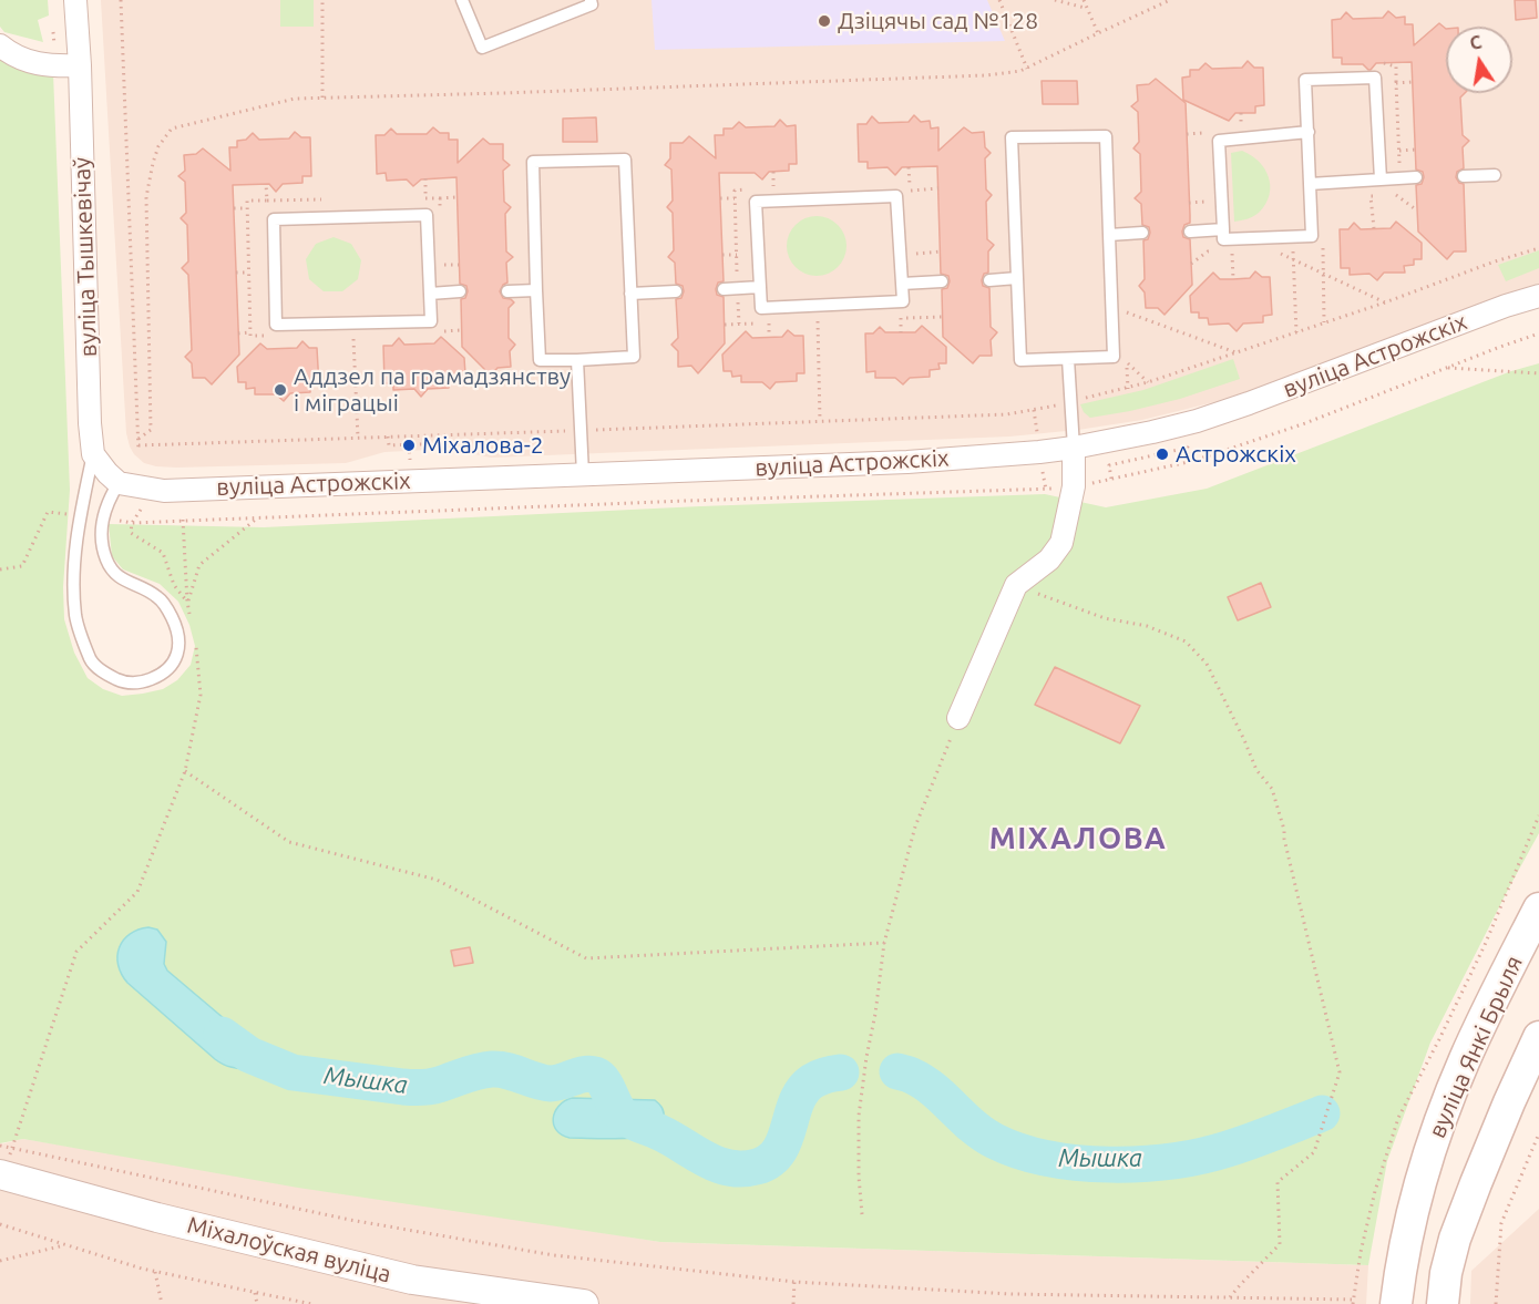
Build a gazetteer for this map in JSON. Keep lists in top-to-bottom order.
{
  "streets": {
    "main road": ["вуліца Янкі Брыля"],
    "street": ["вуліца Тышкевічаў", "вуліца Астрожскіх", "Міхалоўская вуліца"]
  },
  "districts": ["МІХАЛОВА"],
  "water": ["Мышка"],
  "places": [
    "Дзіцячы сад №128",
    "Аддзел па грамадзянству і міграцыі",
    "Міхалова-2",
    "Астрожскіх"
  ],
  "north": "top"
}
